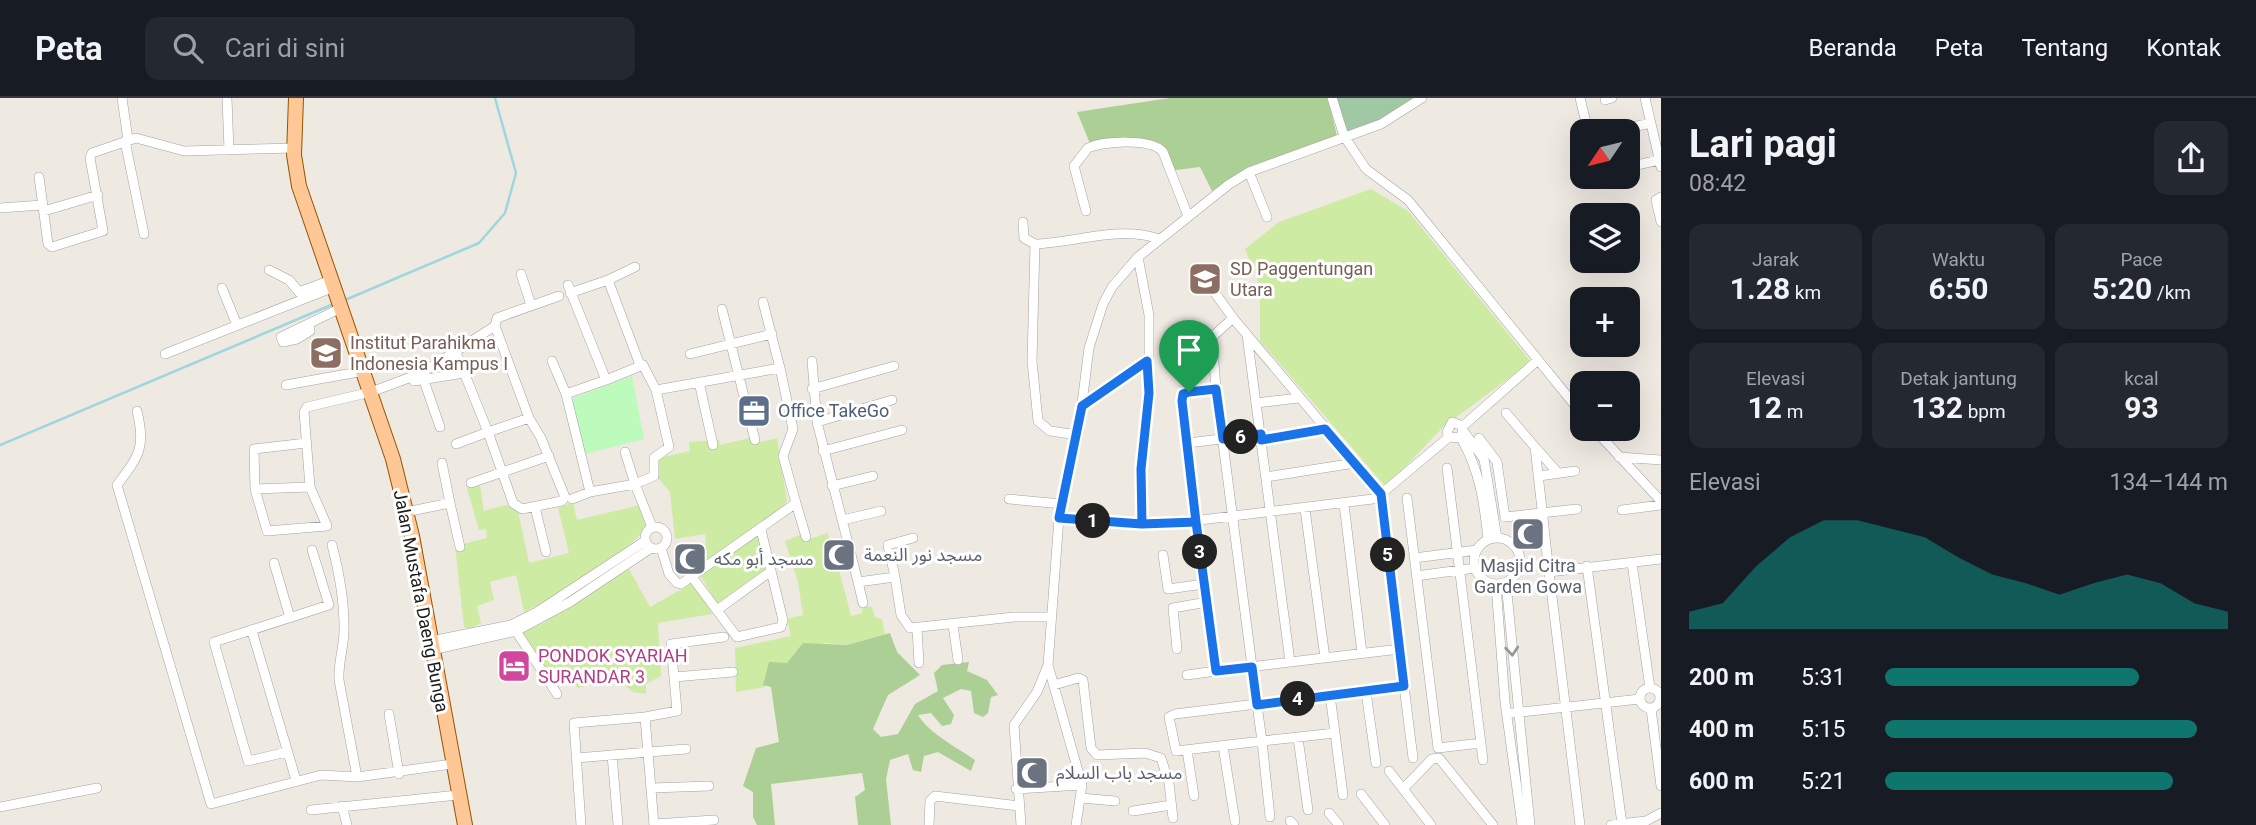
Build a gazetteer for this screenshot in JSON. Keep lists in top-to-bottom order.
{
  "streets": {
    "main road": ["Jalan Mustafa Daeng Bunga"]
  },
  "places": {
    "school or university": ["SD Paggentungan Utara", "Institut Parahikma Indonesia Kampus I"],
    "office": ["Office TakeGo"],
    "mosque": [
      "Masjid Citra Garden Gowa",
      "مسجد نور النعمة",
      "مسجد أبو مكه",
      "مسجد باب السلام"
    ],
    "hotel": ["PONDOK SYARIAH SURANDAR 3"]
  },
  "north": "bottom left",
  "page": {
    "header": "Peta",
    "search": "Cari di sini",
    "nav": [
      "Beranda",
      "Peta",
      "Tentang",
      "Kontak"
    ],
    "heading": ["Lari pagi", "08:42"],
    "map_buttons": ["+", "−"],
    "stats": [
      ["Jarak", "1.28 km"],
      ["Waktu", "6:50"],
      ["Pace", "5:20 /km"],
      ["Elevasi", "12 m"],
      ["Detak jantung", "132 bpm"],
      ["kcal", "93"]
    ],
    "pins": [
      "6",
      "1",
      "3",
      "5",
      "4"
    ],
    "chart": ["Elevasi", "134–144 m"],
    "list": [
      {
        "name": "200 m",
        "note": "5:31"
      },
      {
        "name": "400 m",
        "note": "5:15"
      },
      {
        "name": "600 m",
        "note": "5:21"
      }
    ]
  }
}
